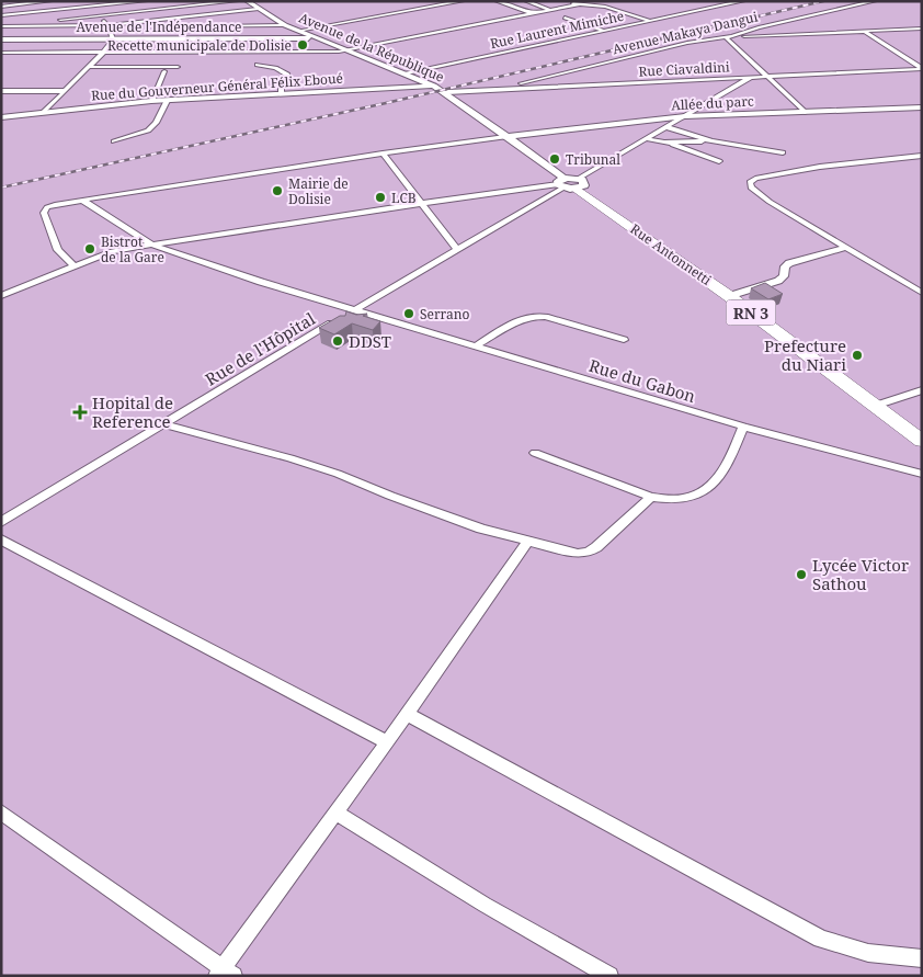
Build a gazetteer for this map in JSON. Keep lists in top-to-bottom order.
{
  "streets": {
    "highway": ["Rue Antonnetti", "RN 3"],
    "street": [
      "Avenue de l'Indépendance",
      "Rue Laurent Mimiche",
      "Avenue Makaya Dangui",
      "Avenue de la République",
      "Rue Ciavaldini",
      "Rue du Gouverneur Général Félix Eboué",
      "Allée du parc",
      "Rue de l'Hôpital",
      "Rue du Gabon"
    ]
  },
  "crossings": [
    ["Avenue de l'Indépendance", "Avenue de la République"],
    ["Rue Laurent Mimiche", "Avenue de la République"],
    ["Avenue Makaya Dangui", "Rue Ciavaldini"],
    ["Avenue de la République", "Rue Ciavaldini"],
    ["Avenue de la République", "Rue du Gouverneur Général Félix Eboué"],
    ["Avenue de la République", "Allée du parc"],
    ["Avenue de la République", "Rue Antonnetti"],
    ["Avenue de la République", "Rue de l'Hôpital"],
    ["Rue Ciavaldini", "Rue de l'Hôpital"],
    ["Allée du parc", "Rue de l'Hôpital"],
    ["Rue Antonnetti", "Rue de l'Hôpital"],
    ["Rue de l'Hôpital", "Rue du Gabon"]
  ],
  "places": {
    "other": [
      "Recette municipale de Dolisie",
      "Tribunal",
      "Mairie de Dolisie",
      "LCB",
      "Bistrot de la Gare",
      "Serrano",
      "DDST",
      "Prefecture du Niari",
      "Lycée Victor Sathou"
    ],
    "health": ["Hopital de Reference"]
  }
}
